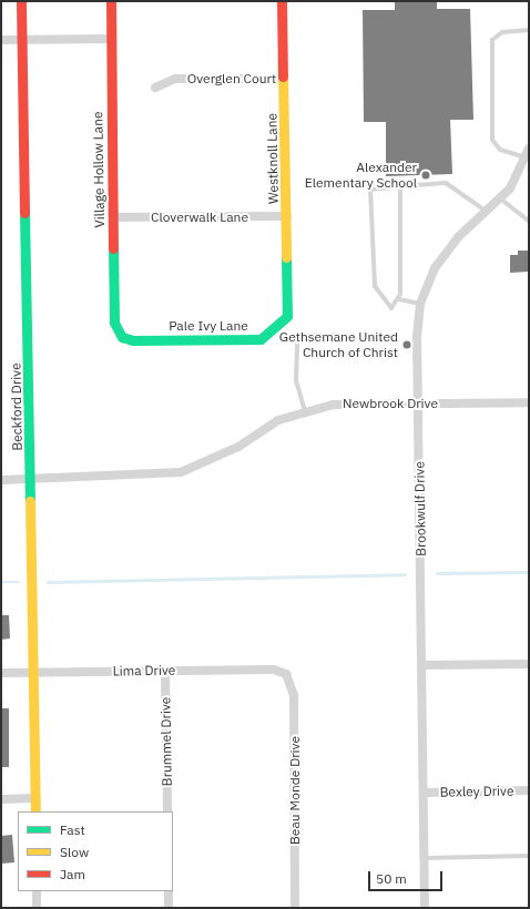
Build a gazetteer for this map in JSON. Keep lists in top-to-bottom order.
{
  "streets": {
    "street": [
      "Overglen Court",
      "Westknoll Lane",
      "Village Hollow Lane",
      "Cloverwalk Lane",
      "Pale Ivy Lane",
      "Newbrook Drive",
      "Beckford Drive",
      "Brookwulf Drive",
      "Lima Drive",
      "Brummel Drive",
      "Beau Monde Drive",
      "Bexley Drive"
    ]
  },
  "crossings": [
    ["Overglen Court", "Westknoll Lane"],
    ["Westknoll Lane", "Cloverwalk Lane"],
    ["Westknoll Lane", "Pale Ivy Lane"],
    ["Village Hollow Lane", "Cloverwalk Lane"],
    ["Village Hollow Lane", "Pale Ivy Lane"],
    ["Newbrook Drive", "Beckford Drive"],
    ["Newbrook Drive", "Brookwulf Drive"],
    ["Beckford Drive", "Lima Drive"],
    ["Brookwulf Drive", "Bexley Drive"],
    ["Lima Drive", "Brummel Drive"],
    ["Lima Drive", "Beau Monde Drive"]
  ],
  "places": ["Alexander Elementary School", "Gethsemane United Church of Christ"],
  "legend": ["Fast", "Slow", "Jam"],
  "scale_bar": "50 m"
}
